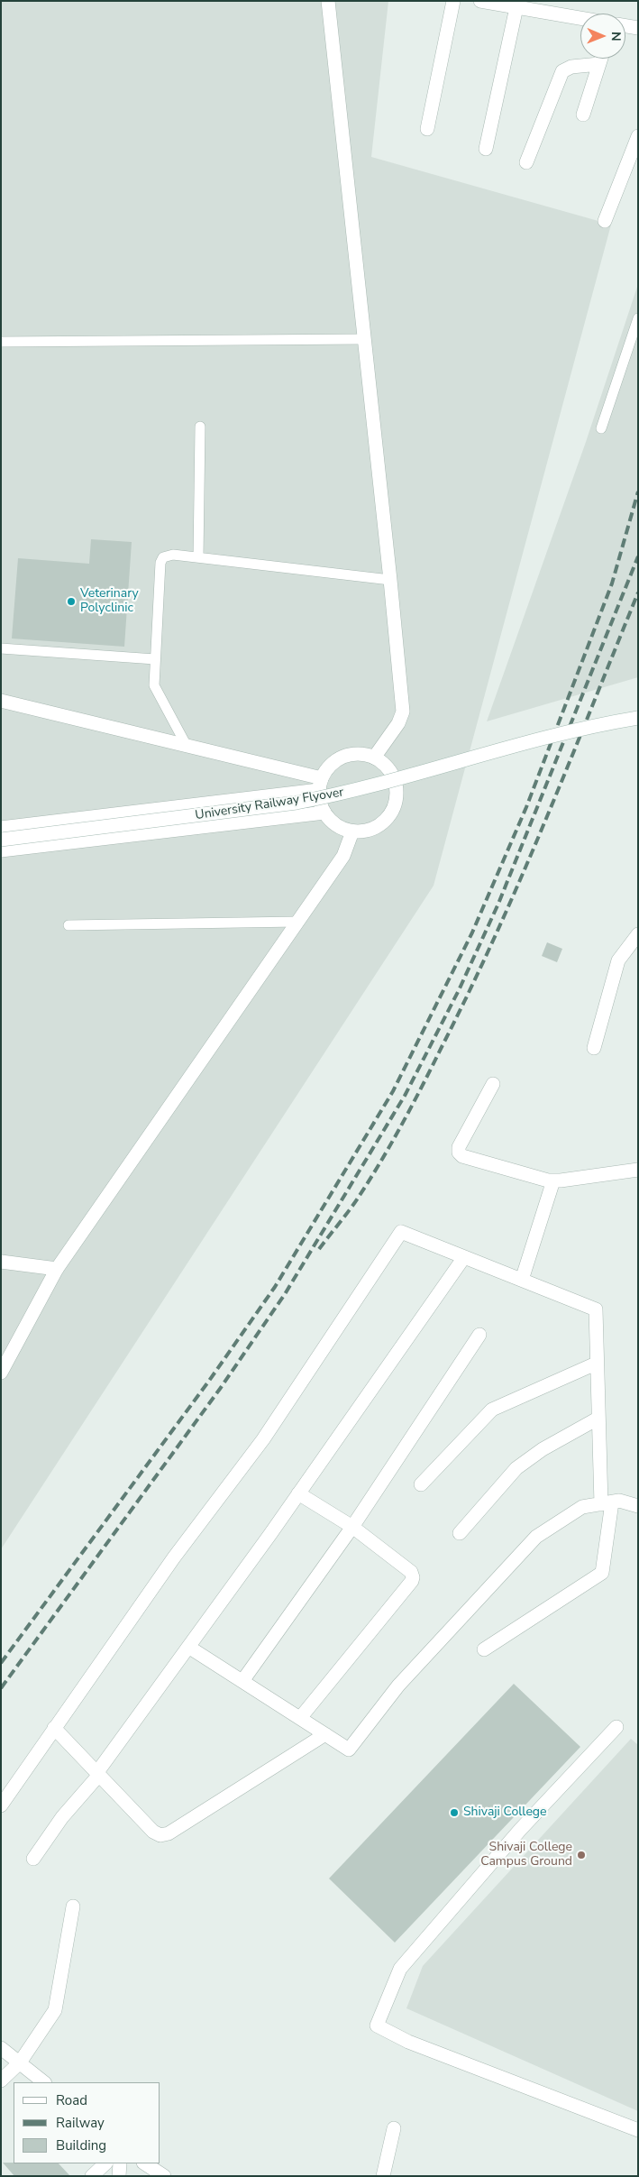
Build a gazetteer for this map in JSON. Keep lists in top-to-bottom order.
{
  "streets": {
    "street": ["University Railway Flyover"]
  },
  "places": ["Veterinary Polyclinic", "Shivaji College", "Shivaji College Campus Ground"],
  "legend": ["Road", "Railway", "Building"],
  "north": "right"
}
